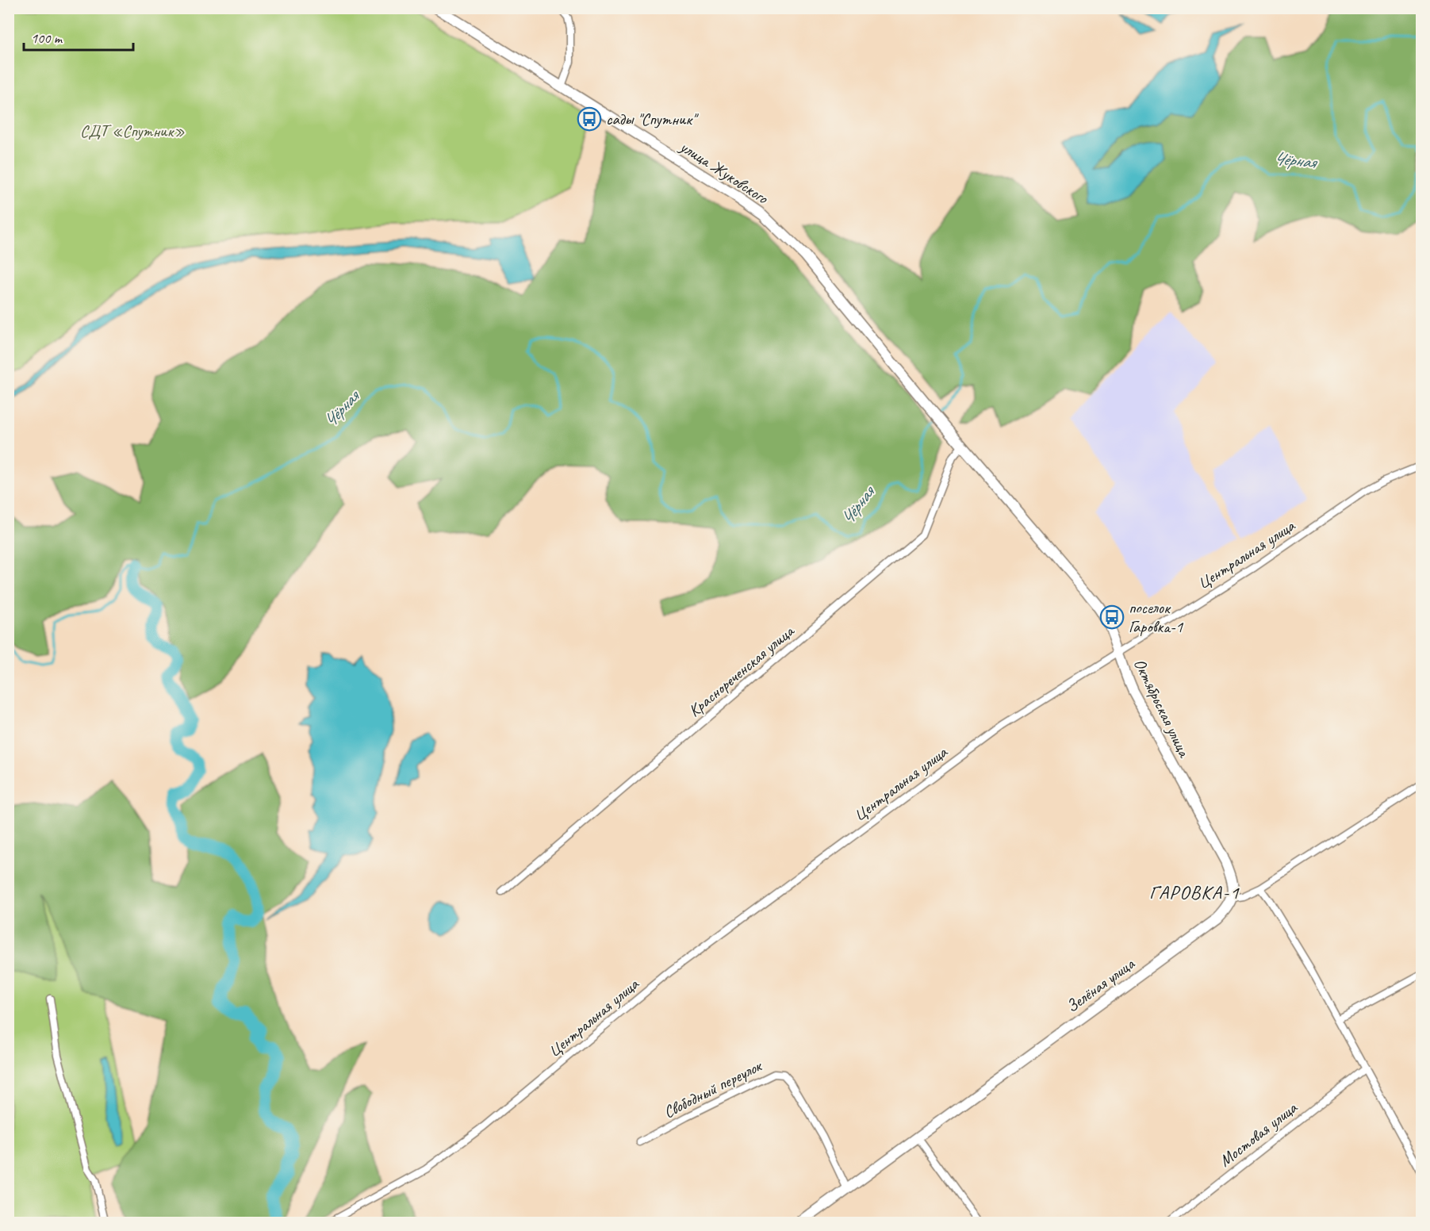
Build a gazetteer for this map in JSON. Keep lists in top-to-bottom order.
{
  "streets": {
    "main road": ["улица Жуковского", "Октябрьская улица", "Зелёная улица"],
    "street": [
      "Центральная улица",
      "Краснореченская улица",
      "Свободный переулок",
      "Мостовая улица"
    ]
  },
  "crossings": [
    ["улица Жуковского", "Октябрьская улица"],
    ["Центральная улица", "Октябрьская улица"],
    ["Краснореченская улица", "Октябрьская улица"],
    ["Октябрьская улица", "Зелёная улица"],
    ["Зелёная улица", "Свободный переулок"]
  ],
  "districts": ["ГАРОВКА-1"],
  "water": ["Чёрная"],
  "parks": ["СДТ «Спутник»"],
  "places": {
    "bus stop": ["сады \"Спутник\"", "поселок Гаровка-1"]
  },
  "scale_bar": "100 m"
}
